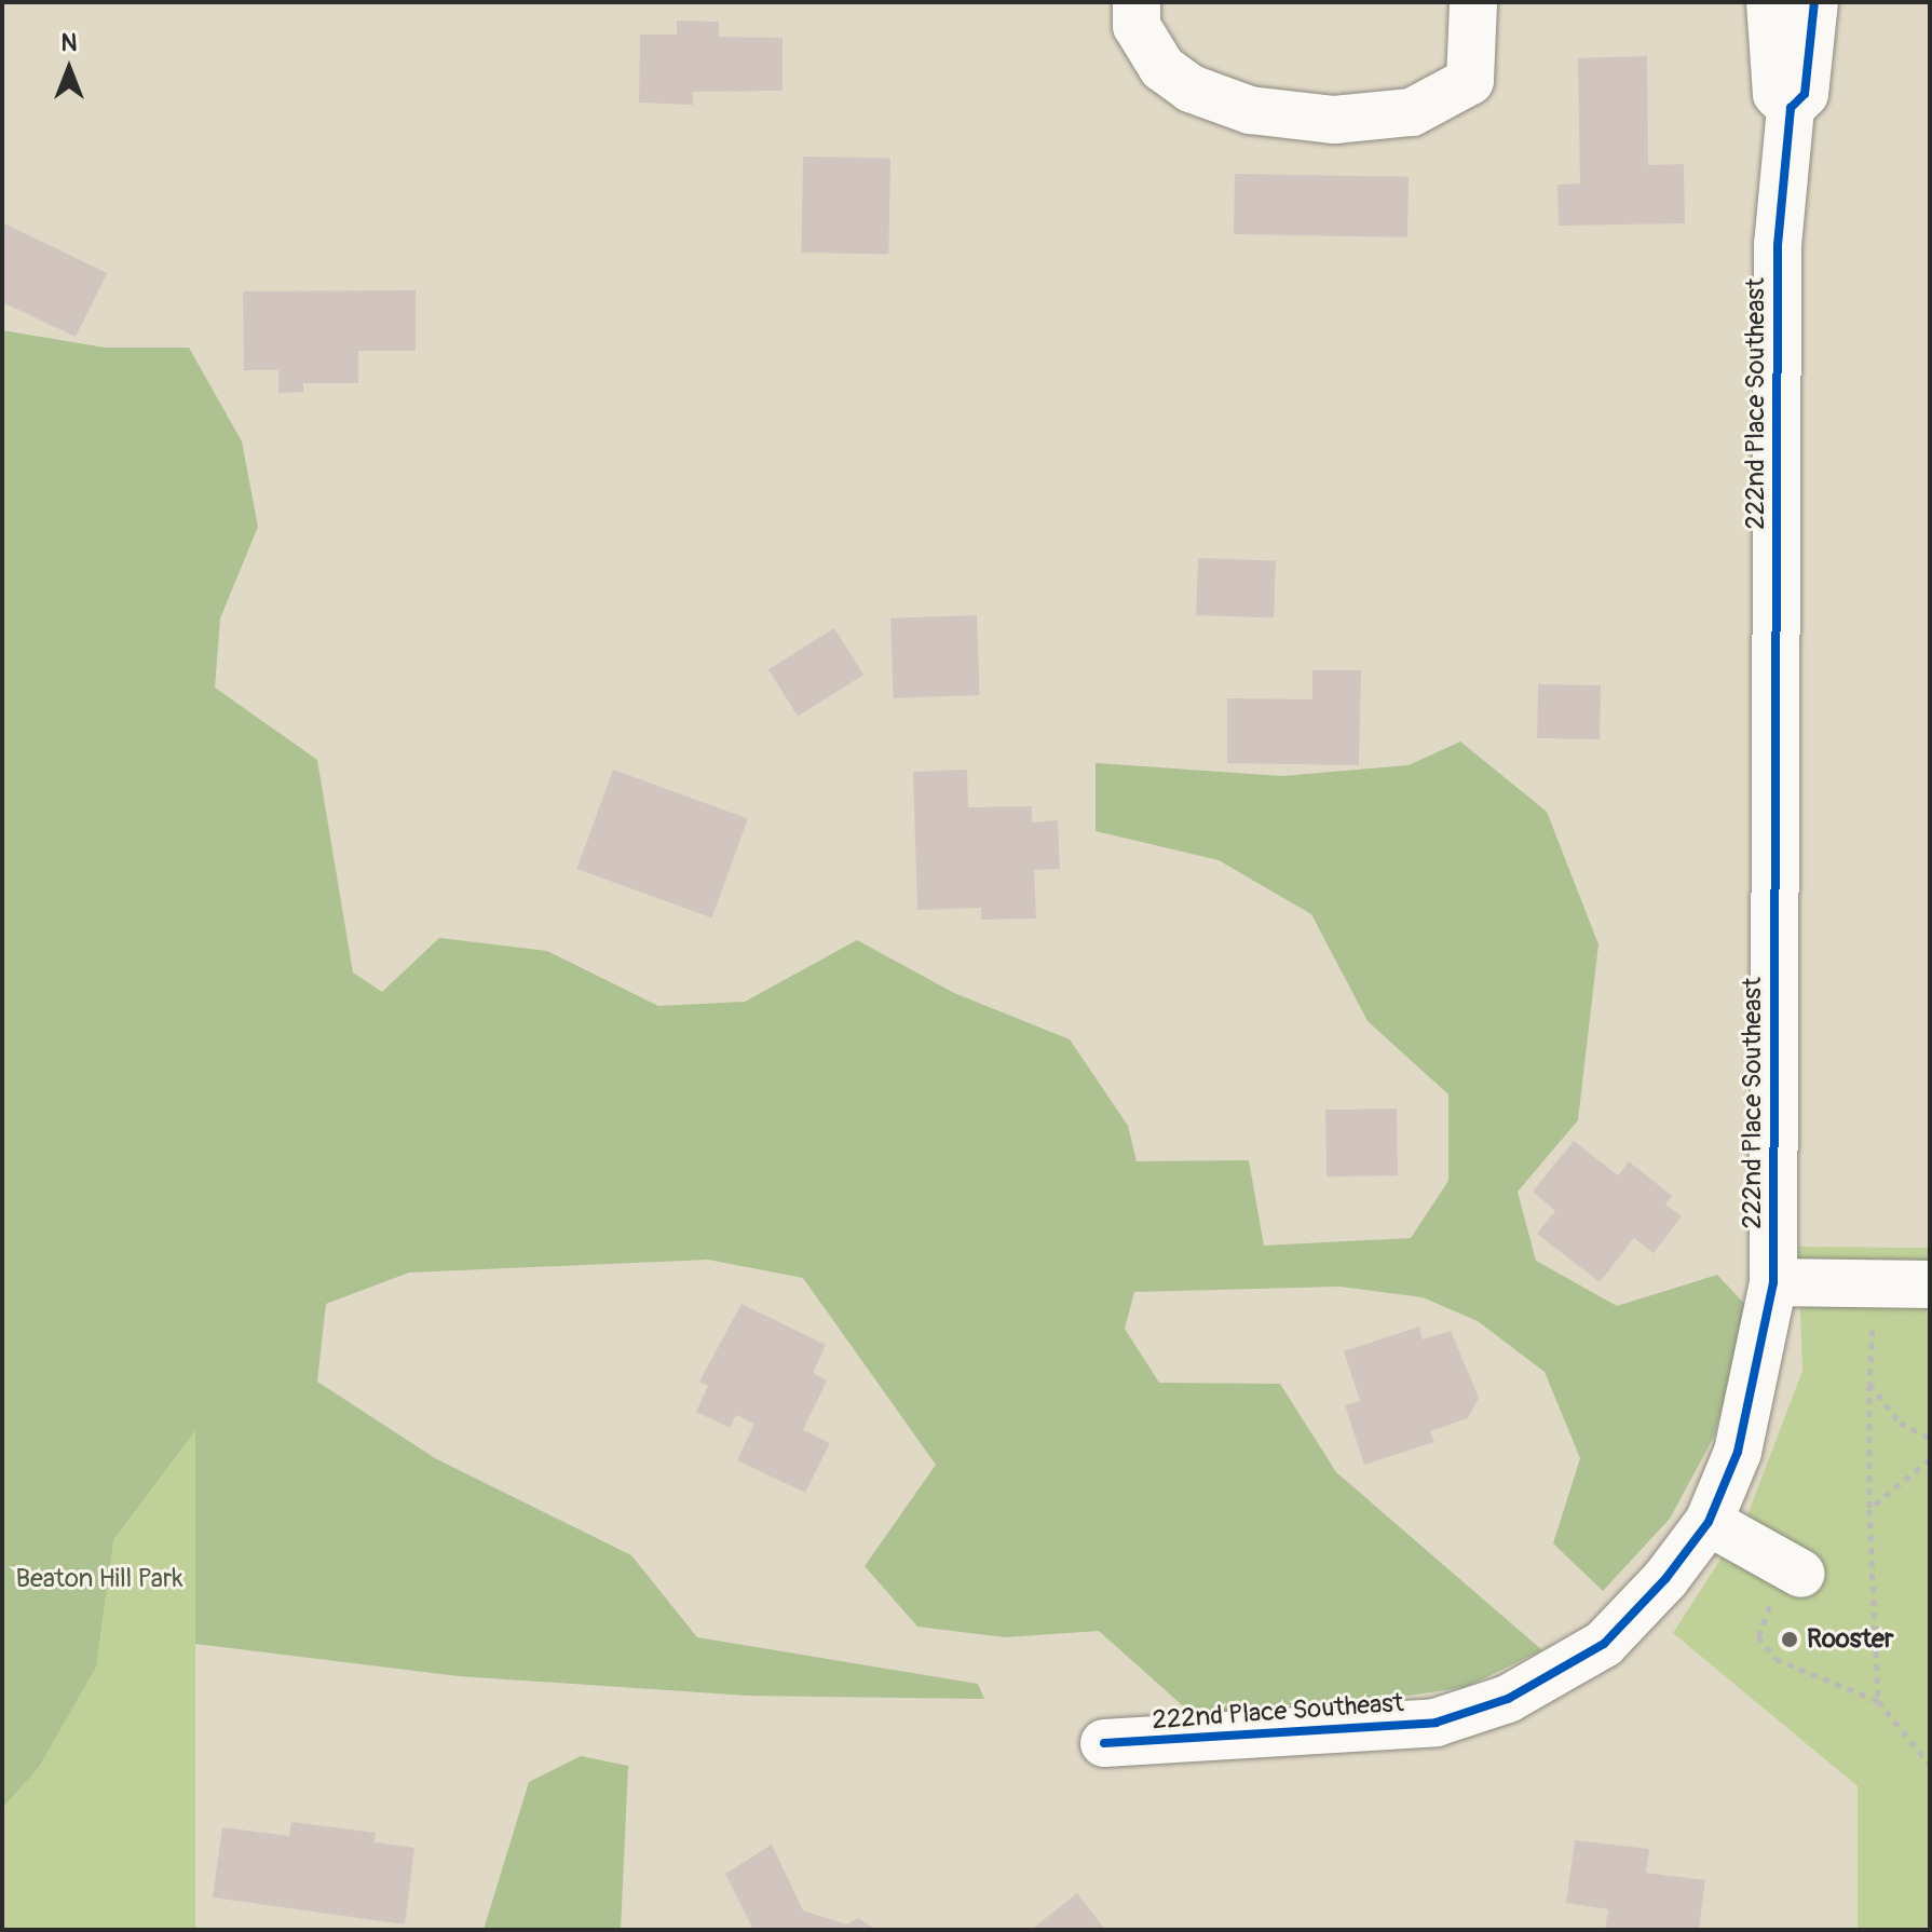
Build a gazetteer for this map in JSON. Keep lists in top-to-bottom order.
{
  "streets": {
    "street": ["222nd Place Southeast"]
  },
  "parks": ["Beaton Hill Park"],
  "places": ["Rooster"],
  "north": "top"
}
